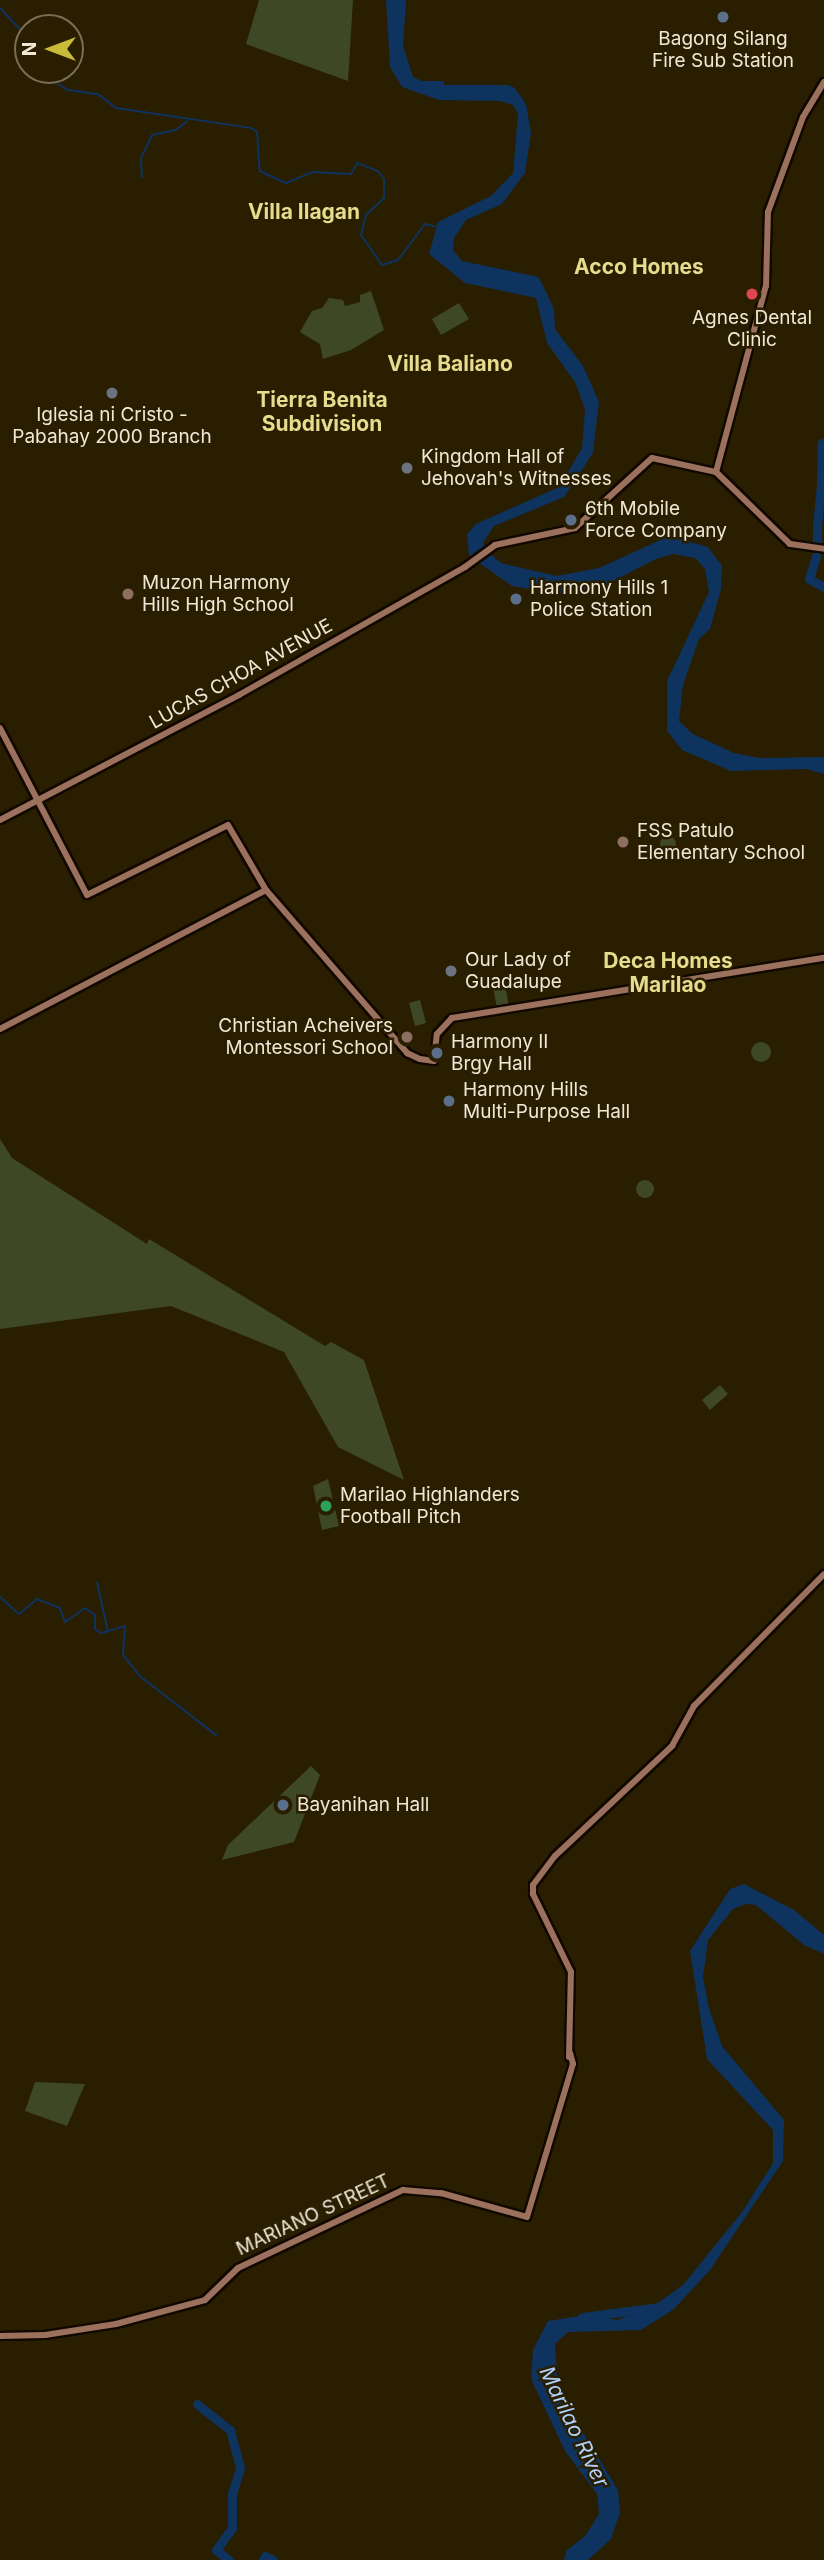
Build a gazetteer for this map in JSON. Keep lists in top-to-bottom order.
{
  "streets": {
    "main road": ["LUCAS CHOA AVENUE", "MARIANO STREET"]
  },
  "districts": [
    "Villa Ilagan",
    "Acco Homes",
    "Villa Baliano",
    "Tierra Benita Subdivision",
    "Deca Homes Marilao"
  ],
  "water": ["Marilao River"],
  "places": [
    "Bagong Silang Fire Sub Station",
    "Agnes Dental Clinic",
    "Iglesia ni Cristo - Pabahay 2000 Branch",
    "Kingdom Hall of Jehovah's Witnesses",
    "6th Mobile Force Company",
    "Muzon Harmony Hills High School",
    "Harmony Hills 1 Police Station",
    "FSS Patulo Elementary School",
    "Our Lady of Guadalupe",
    "Christian Acheivers Montessori School",
    "Harmony II Brgy Hall",
    "Harmony Hills Multi-Purpose Hall",
    "Marilao Highlanders Football Pitch",
    "Bayanihan Hall"
  ],
  "north": "left"
}
